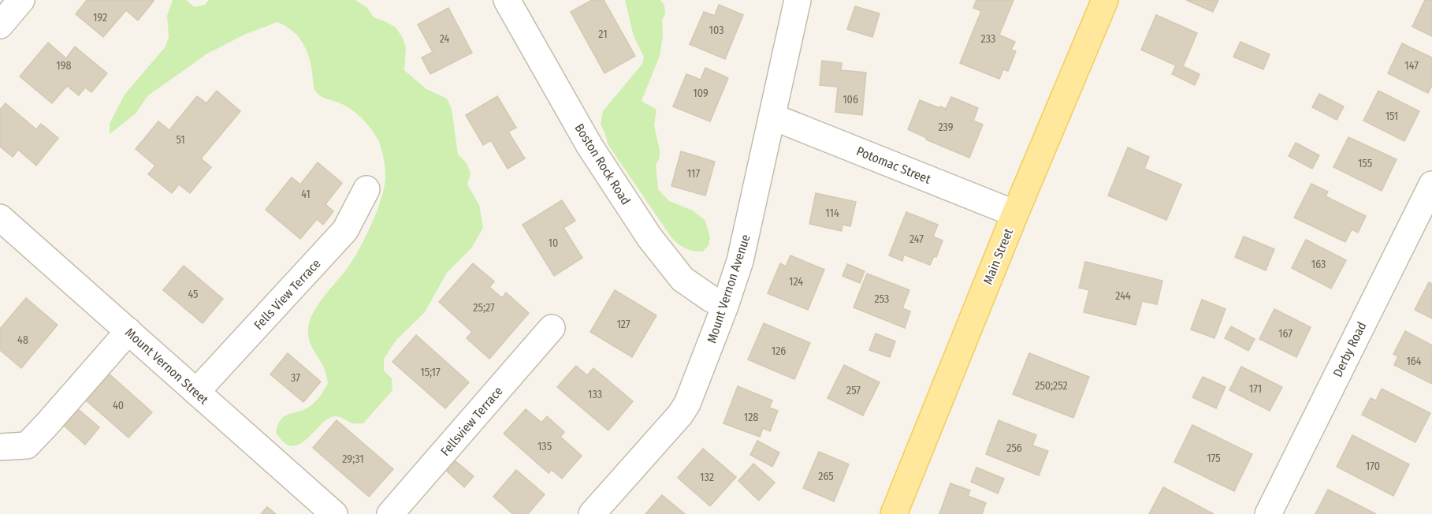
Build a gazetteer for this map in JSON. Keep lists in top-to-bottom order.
{
  "streets": {
    "main road": ["Main Street"],
    "street": [
      "Boston Rock Road",
      "Potomac Street",
      "Mount Vernon Avenue",
      "Fells View Terrace",
      "Derby Road",
      "Mount Vernon Street",
      "Fellsview Terrace"
    ]
  },
  "crossings": [
    ["Boston Rock Road", "Mount Vernon Avenue"],
    ["Potomac Street", "Main Street"],
    ["Potomac Street", "Mount Vernon Avenue"],
    ["Fells View Terrace", "Mount Vernon Street"]
  ],
  "house_numbers": [
    "192",
    "103",
    "21",
    "24",
    "233",
    "198",
    "147",
    "109",
    "106",
    "151",
    "239",
    "51",
    "155",
    "117",
    "41",
    "114",
    "247",
    "10",
    "163",
    "124",
    "45",
    "244",
    "253",
    "25;27",
    "127",
    "167",
    "48",
    "126",
    "164",
    "15;17",
    "37",
    "250;252",
    "171",
    "257",
    "133",
    "40",
    "128",
    "135",
    "256",
    "175",
    "29;31",
    "170",
    "265",
    "132"
  ]
}
